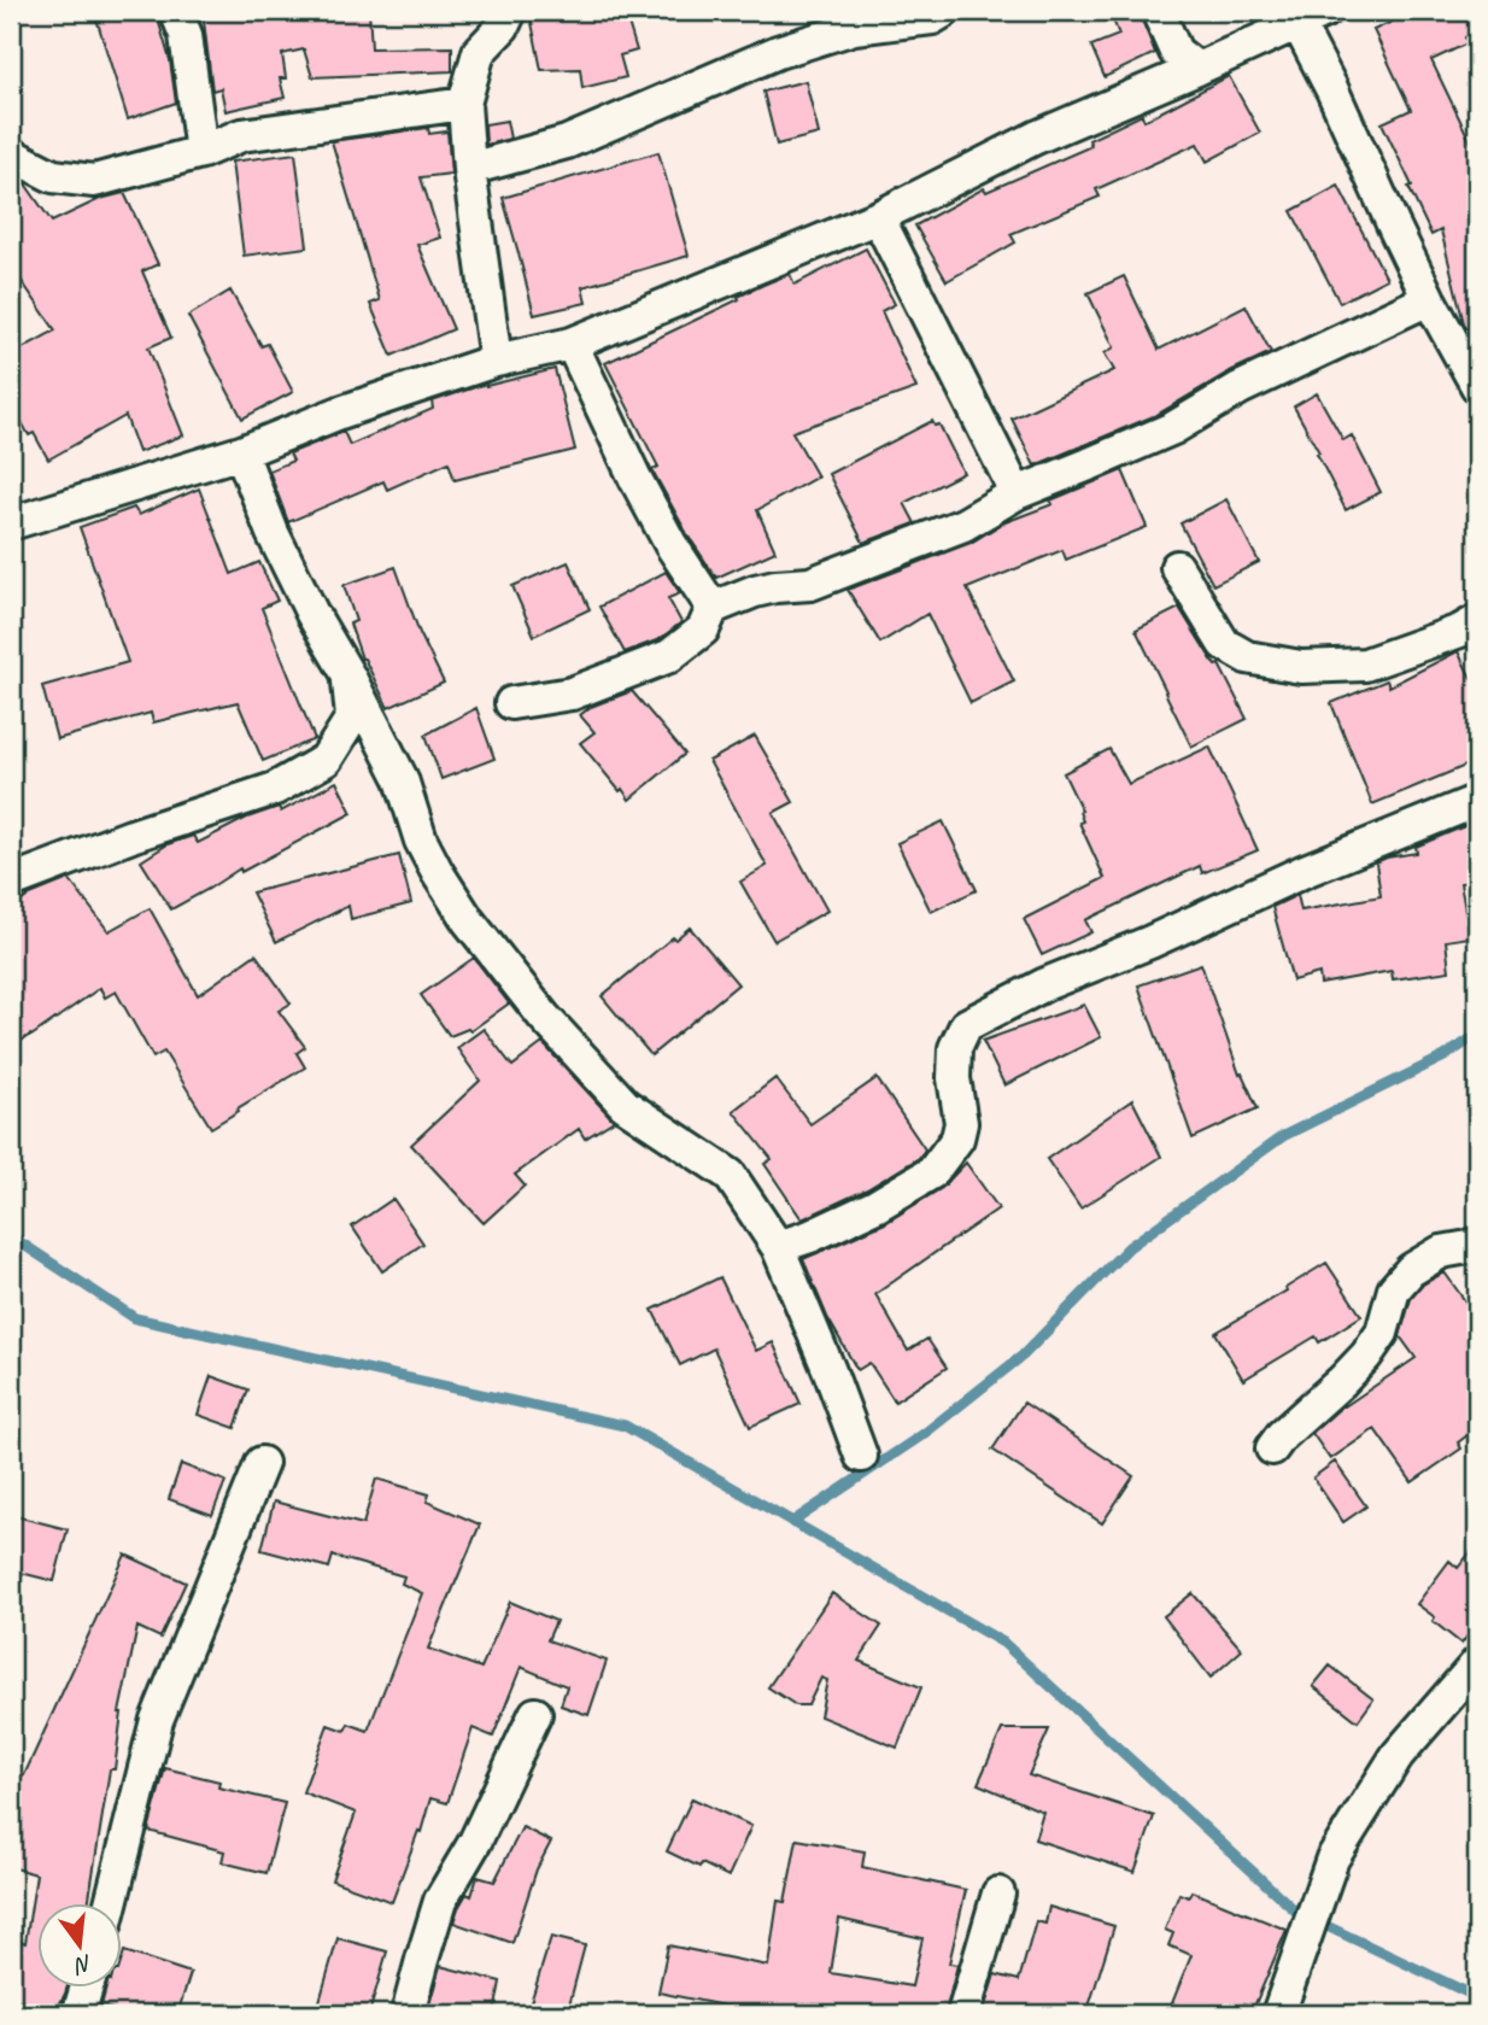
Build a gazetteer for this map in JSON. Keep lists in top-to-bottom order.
{
  "north": "bottom"
}
